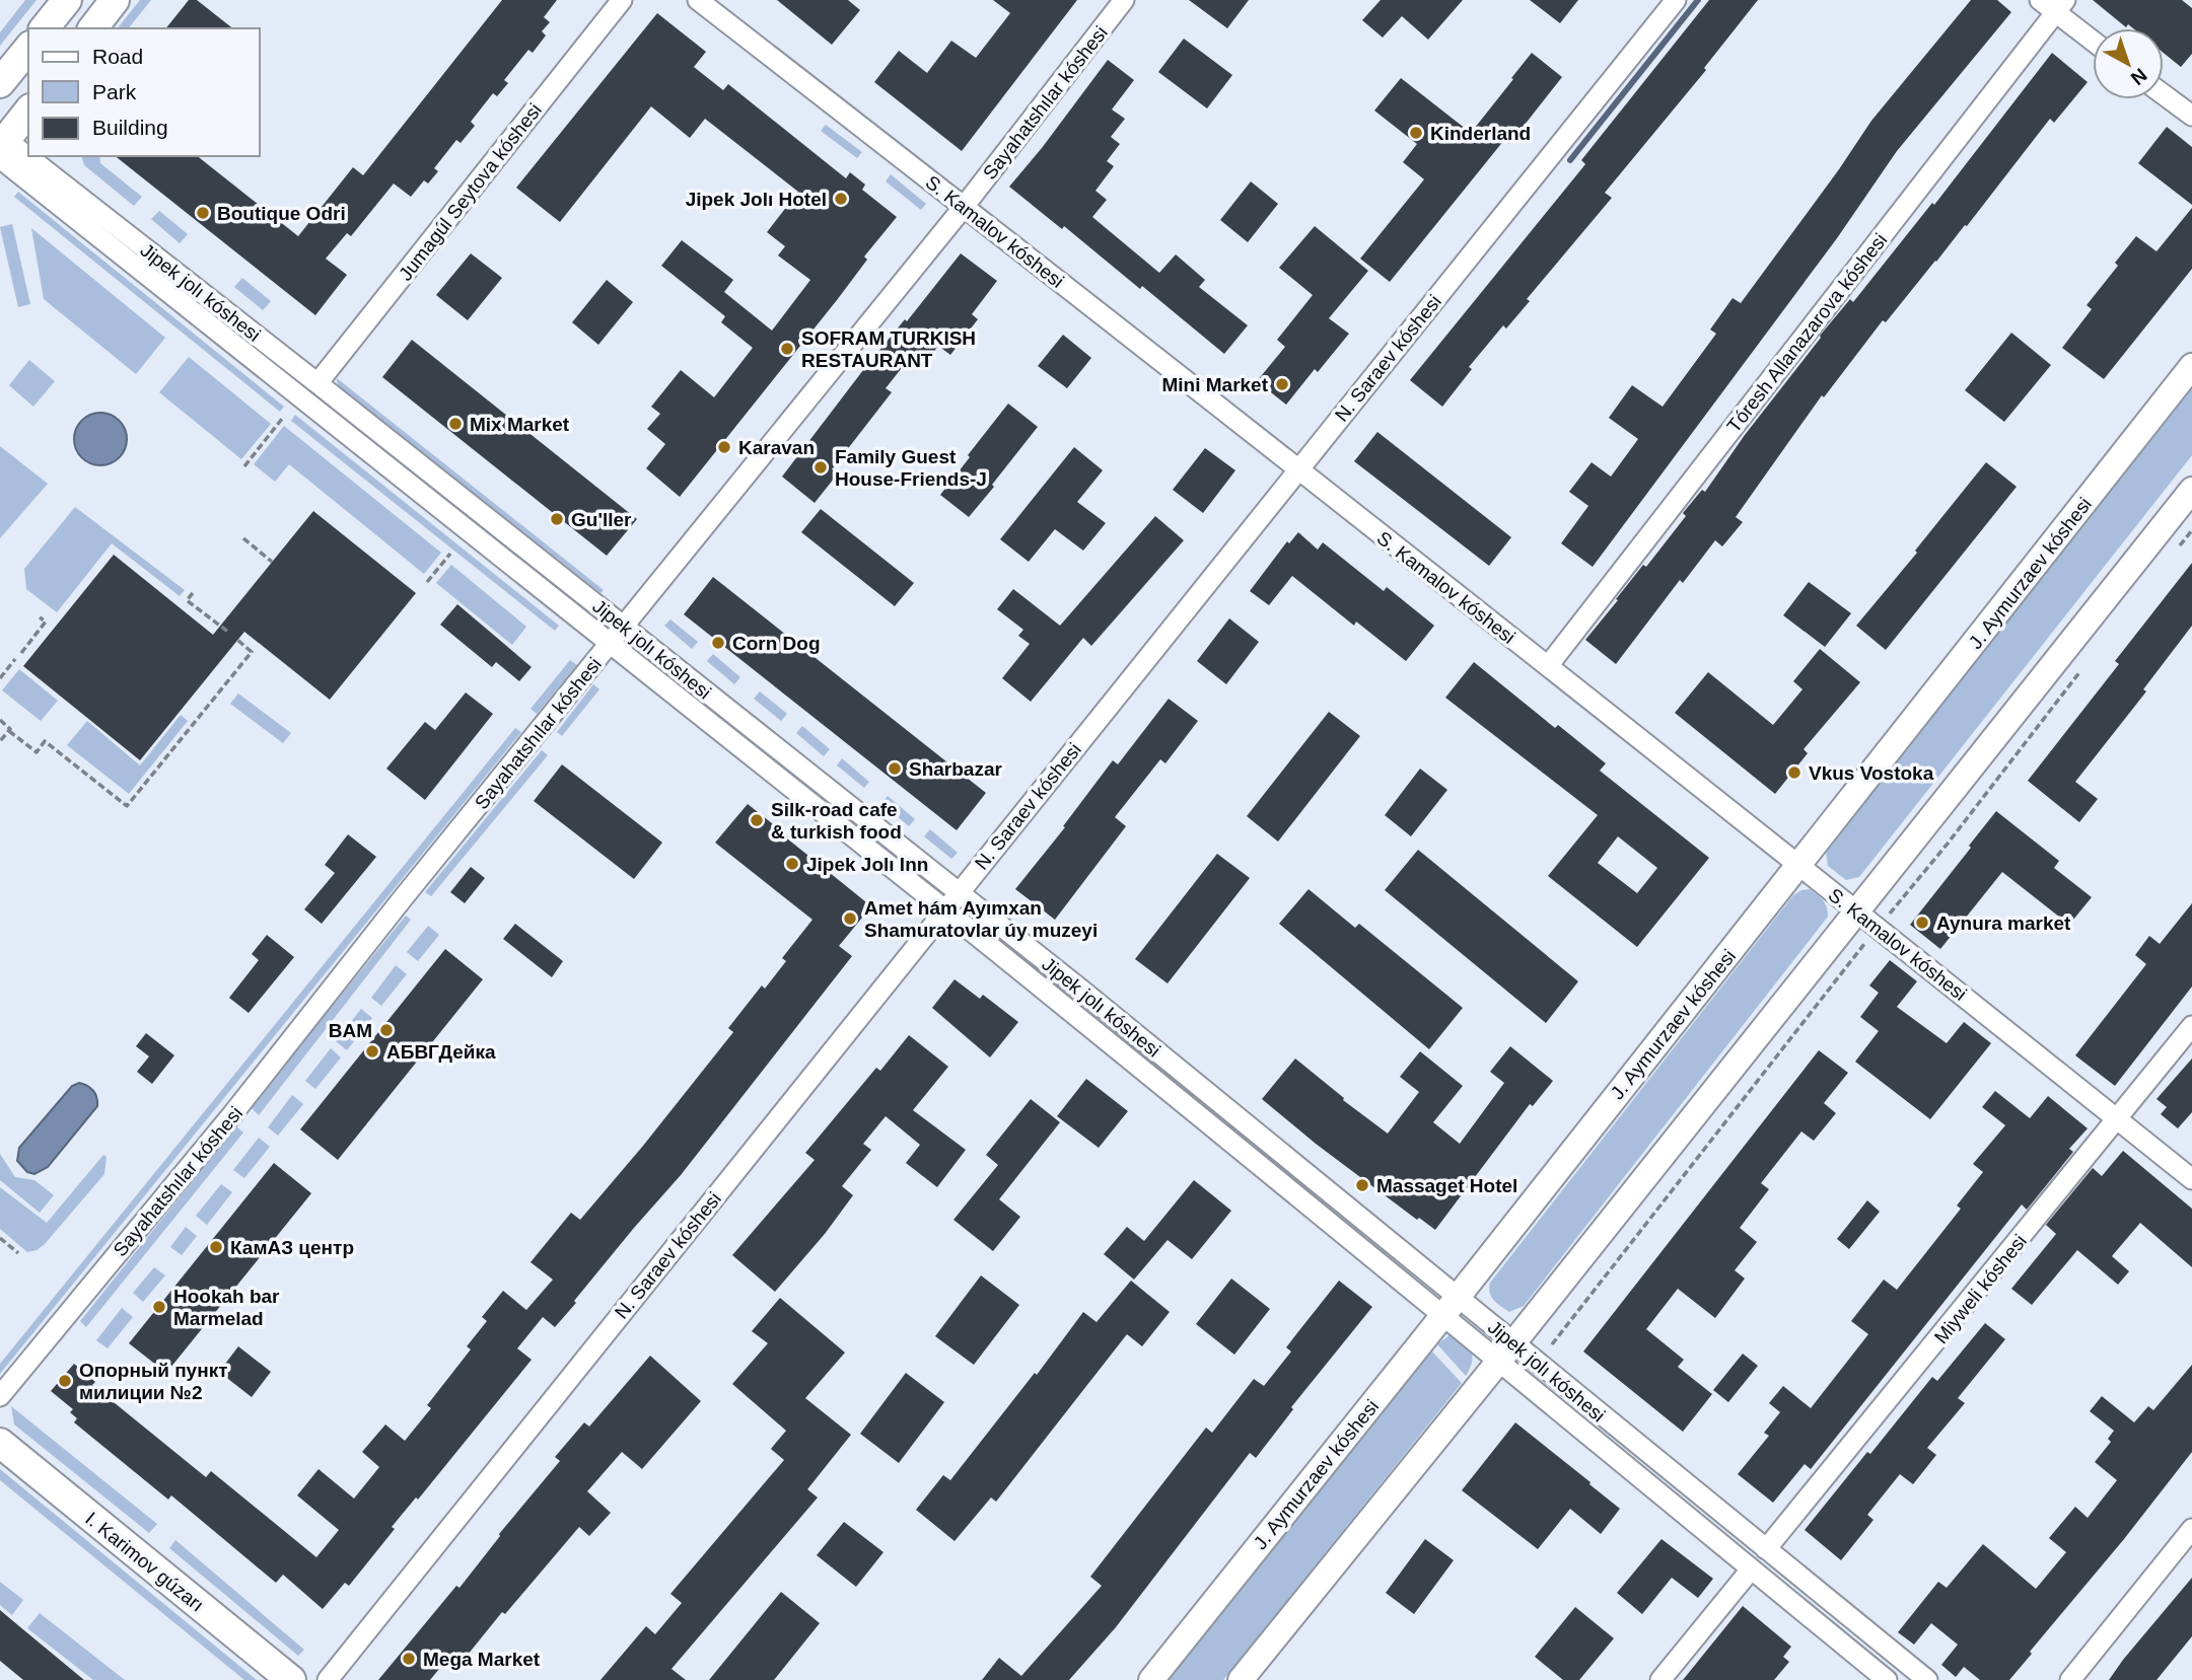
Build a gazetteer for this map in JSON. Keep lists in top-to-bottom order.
{
  "streets": {
    "main road": ["I. Karimov gúzarı"],
    "street": [
      "Sayahatshılar kóshesi",
      "Jumagúl Seytova kóshesi",
      "S. Kamalov kóshesi",
      "Jipek jolı kóshesi",
      "Tóresh Allanazarova kóshesi",
      "N. Saraev kóshesi",
      "J. Aymurzaev kóshesi",
      "Miyweli kóshesi"
    ]
  },
  "crossings": [
    ["Sayahatshılar kóshesi", "S. Kamalov kóshesi"],
    ["Sayahatshılar kóshesi", "Jipek jolı kóshesi"],
    ["Jumagúl Seytova kóshesi", "Jipek jolı kóshesi"],
    ["S. Kamalov kóshesi", "Tóresh Allanazarova kóshesi"],
    ["S. Kamalov kóshesi", "N. Saraev kóshesi"],
    ["S. Kamalov kóshesi", "J. Aymurzaev kóshesi"],
    ["S. Kamalov kóshesi", "Miyweli kóshesi"],
    ["Jipek jolı kóshesi", "N. Saraev kóshesi"],
    ["Jipek jolı kóshesi", "J. Aymurzaev kóshesi"],
    ["Jipek jolı kóshesi", "Miyweli kóshesi"]
  ],
  "places": [
    "Kinderland",
    "Jipek Jolı Hotel",
    "Boutique Odri",
    "SOFRAM TURKISH RESTAURANT",
    "Mini Market",
    "Mix Market",
    "Karavan",
    "Family Guest House-Friends-J",
    "Gu'ller",
    "Corn Dog",
    "Sharbazar",
    "Vkus Vostoka",
    "Silk-road cafe & turkish food",
    "Jipek Jolı Inn",
    "Amet hám Ayımxan Shamuratovlar úy muzeyi",
    "Aynura market",
    "BAM",
    "АБВГДейка",
    "Massaget Hotel",
    "КамАЗ центр",
    "Hookah bar Marmelad",
    "Опорный пункт милиции №2",
    "Mega Market"
  ],
  "legend": ["Road", "Park", "Building"],
  "north": "bottom right"
}
